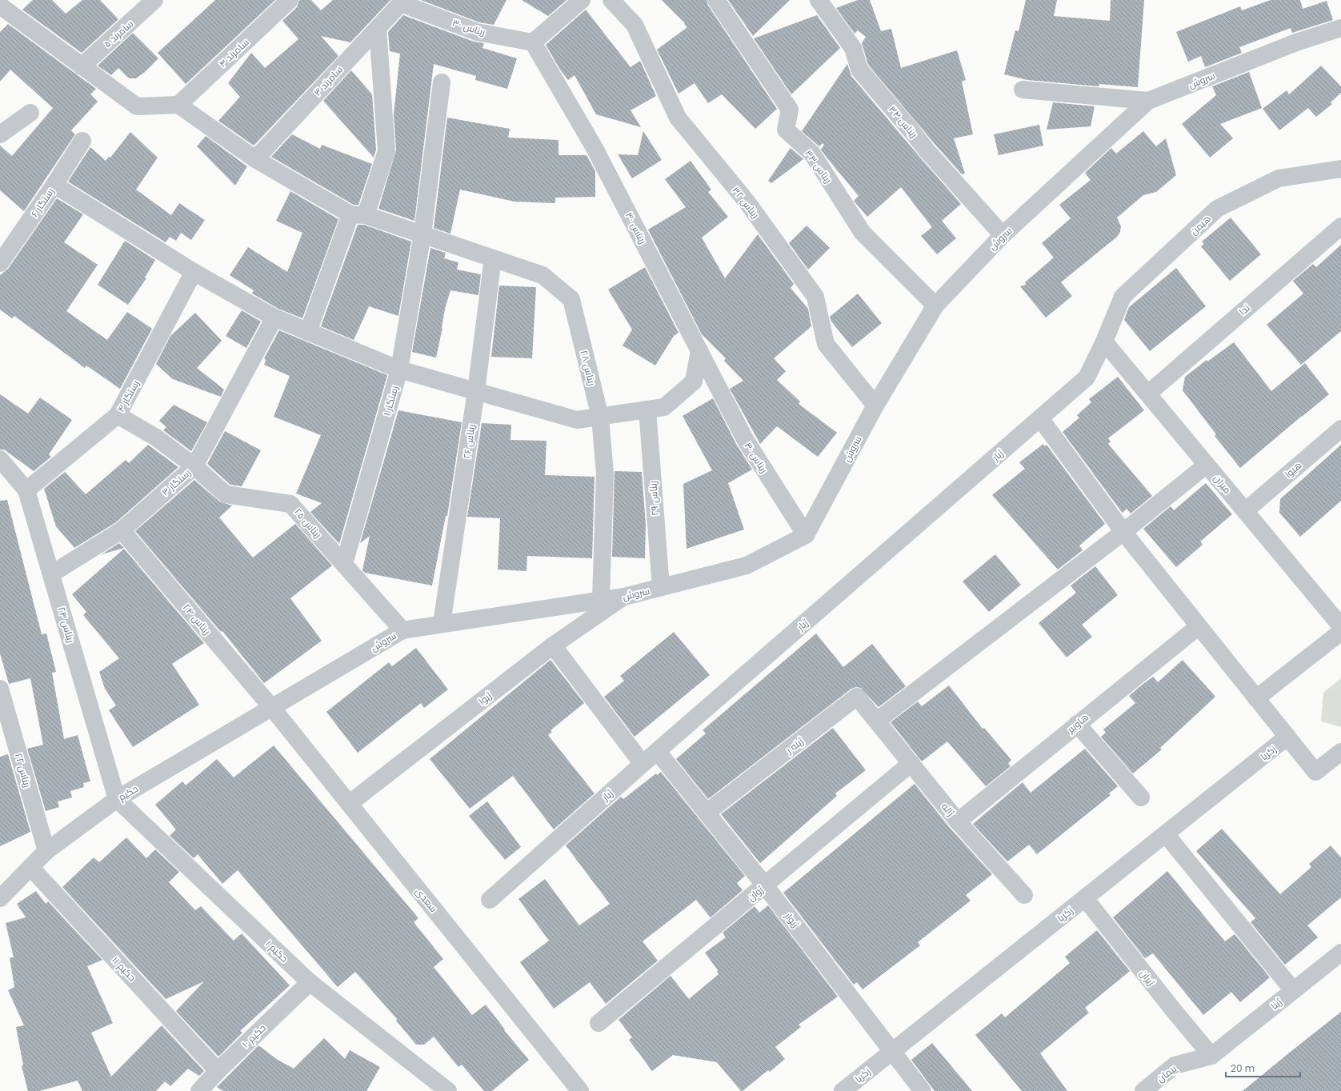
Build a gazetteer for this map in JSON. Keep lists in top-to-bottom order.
{
  "streets": {
    "street": [
      "ریناس ۳۰",
      "سامرند ۵",
      "سامرند ۴",
      "سروش",
      "سامرند ۳",
      "ریناس ۳۴",
      "ریناس ۳۳",
      "رستگار ۶",
      "ریناس ۳۲",
      "هیمن",
      "ندا",
      "ریناس ۲۸",
      "رستگار ۴",
      "رستگار ۱",
      "ریناس ۲۶",
      "ژیار",
      "هیوا",
      "رستگار ۳",
      "میران",
      "ریناس ۲۹",
      "ریناس ۲۵",
      "ریناس ۲۴",
      "ریناس ۲۳",
      "ژیوا",
      "هاوبیر",
      "ژینه ر",
      "زکریا",
      "ریناس ۲۲",
      "حکیم",
      "ژاله",
      "ژوان",
      "سعدی",
      "ژیوار",
      "حکیم ۱",
      "حکیم ۱۱",
      "ژیران",
      "ژینا",
      "حکیم ۱۰",
      "پیمان"
    ]
  },
  "crossings": [
    ["ریناس ۳۰", "سروش"],
    ["ریناس ۳۰", "سامرند ۳"],
    ["سامرند ۴", "ریناس ۲۸"],
    ["سروش", "ریناس ۳۴"],
    ["سروش", "ریناس ۳۳"],
    ["سروش", "ریناس ۳۲"],
    ["سروش", "ریناس ۲۸"],
    ["سروش", "ریناس ۲۶"],
    ["سروش", "ریناس ۲۹"],
    ["سروش", "ریناس ۲۵"],
    ["سروش", "ریناس ۲۴"],
    ["سروش", "ژیوا"],
    ["سروش", "حکیم"],
    ["سروش", "سعدی"],
    ["سامرند ۳", "ریناس ۲۸"],
    ["هیمن", "ژیار"],
    ["هیمن", "میران"],
    ["ندا", "میران"],
    ["ریناس ۲۸", "رستگار ۱"],
    ["ریناس ۲۸", "ریناس ۲۶"],
    ["رستگار ۴", "ریناس ۲۵"],
    ["رستگار ۴", "ریناس ۲۳"],
    ["رستگار ۱", "ریناس ۲۵"],
    ["ژیار", "میران"],
    ["ژیار", "ژیوار"],
    ["هیوا", "میران"],
    ["رستگار ۳", "ریناس ۲۵"],
    ["رستگار ۳", "ریناس ۲۴"],
    ["رستگار ۳", "ریناس ۲۳"],
    ["ریناس ۲۴", "حکیم"],
    ["ریناس ۲۴", "سعدی"],
    ["ریناس ۲۳", "حکیم"],
    ["ریناس ۲۳", "حکیم ۱"],
    ["ژیوا", "سعدی"],
    ["هاوبیر", "ژاله"],
    ["ژینه ر", "ژاله"],
    ["ژینه ر", "ژیوار"],
    ["زکریا", "ژیوار"],
    ["زکریا", "ژیران"],
    ["ریناس ۲۲", "حکیم"],
    ["حکیم", "سعدی"],
    ["حکیم", "حکیم ۱"],
    ["حکیم", "حکیم ۱۱"],
    ["ژاله", "ژوان"],
    ["ژوان", "ژیوار"],
    ["حکیم ۱", "حکیم ۱۰"],
    ["حکیم ۱۱", "حکیم ۱۰"],
    ["ژیران", "ژینا"],
    ["ژیران", "پیمان"],
    ["ژینا", "پیمان"]
  ],
  "scale_bar": "20 m"
}
